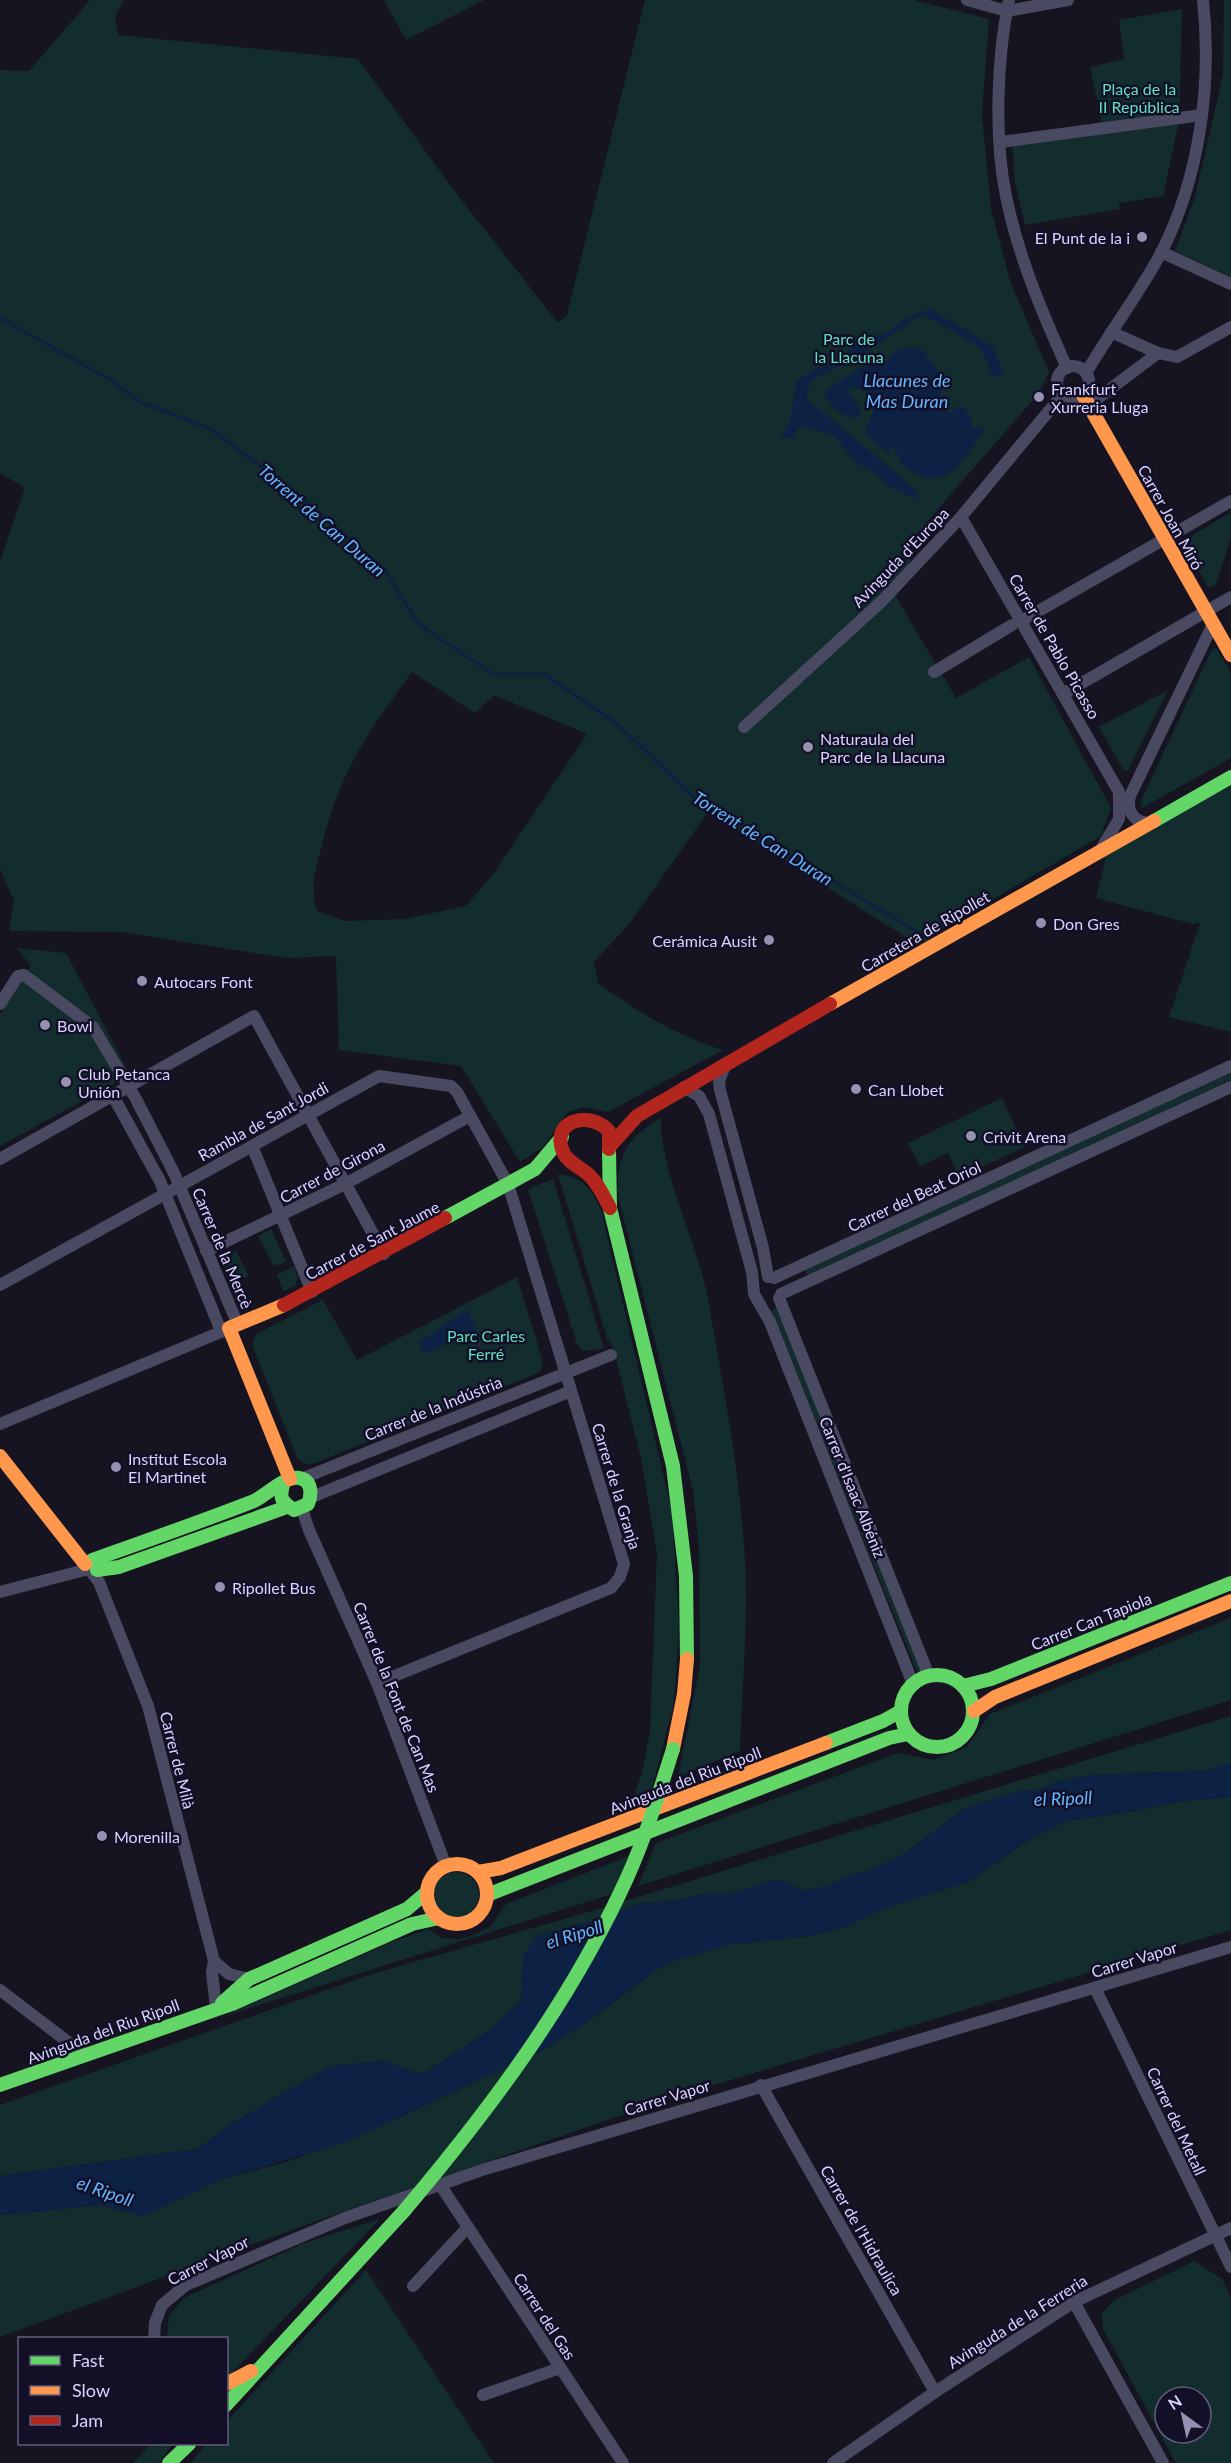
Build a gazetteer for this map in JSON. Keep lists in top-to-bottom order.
{
  "streets": {
    "street": [
      "Carrer Joan Miró",
      "Avinguda d'Europa",
      "Carrer de Pablo Picasso",
      "Carretera de Ripollet",
      "Rambla de Sant Jordi",
      "Carrer de Girona",
      "Carrer del Beat Oriol",
      "Carrer de Sant Jaume",
      "Carrer de la Mercè",
      "Carrer de la Indústria",
      "Carrer de la Granja",
      "Carrer d'Isaac Albéniz",
      "Carrer Can Tapiola",
      "Carrer de la Font de Can Mas",
      "Carrer de Milà",
      "Avinguda del Riu Ripoll",
      "Carrer Vapor",
      "Carrer del Metall",
      "Carrer de l'Hidraulica",
      "Carrer del Gas",
      "Avinguda de la Ferreria"
    ]
  },
  "crossings": [
    ["Carrer Joan Miró", "Avinguda d'Europa"],
    ["Avinguda d'Europa", "Carrer de Pablo Picasso"],
    ["Carrer de Pablo Picasso", "Carretera de Ripollet"],
    ["Carretera de Ripollet", "Carrer de Sant Jaume"],
    ["Carretera de Ripollet", "Carrer d'Isaac Albéniz"],
    ["Rambla de Sant Jordi", "Carrer de Girona"],
    ["Rambla de Sant Jordi", "Carrer de Sant Jaume"],
    ["Rambla de Sant Jordi", "Carrer de la Mercè"],
    ["Rambla de Sant Jordi", "Carrer de la Granja"],
    ["Carrer de Girona", "Carrer de la Mercè"],
    ["Carrer del Beat Oriol", "Carrer d'Isaac Albéniz"],
    ["Carrer de Sant Jaume", "Carrer de la Mercè"],
    ["Carrer de Sant Jaume", "Carrer de la Granja"],
    ["Carrer de la Indústria", "Carrer de la Granja"],
    ["Carrer de la Indústria", "Carrer de la Font de Can Mas"],
    ["Carrer de la Indústria", "Carrer de Milà"],
    ["Carrer de la Granja", "Carrer de la Font de Can Mas"],
    ["Carrer d'Isaac Albéniz", "Carrer Can Tapiola"],
    ["Carrer d'Isaac Albéniz", "Avinguda del Riu Ripoll"],
    ["Carrer Can Tapiola", "Avinguda del Riu Ripoll"],
    ["Carrer de la Font de Can Mas", "Avinguda del Riu Ripoll"],
    ["Carrer de Milà", "Avinguda del Riu Ripoll"],
    ["Carrer Vapor", "Carrer del Metall"],
    ["Carrer Vapor", "Carrer de l'Hidraulica"],
    ["Carrer Vapor", "Carrer del Gas"],
    ["Carrer del Metall", "Avinguda de la Ferreria"],
    ["Carrer de l'Hidraulica", "Avinguda de la Ferreria"]
  ],
  "water": ["Llacunes de Mas Duran", "Torrent de Can Duran", "el Ripoll"],
  "parks": ["Plaça de la II República", "Parc de la Llacuna", "Parc Carles Ferré"],
  "places": [
    "El Punt de la i",
    "Frankfurt Xurreria Lluga",
    "Naturaula del Parc de la Llacuna",
    "Don Gres",
    "Cerámica Ausit",
    "Autocars Font",
    "Bowl",
    "Club Petanca Unión",
    "Can Llobet",
    "Crivit Arena",
    "Institut Escola El Martinet",
    "Ripollet Bus",
    "Morenilla"
  ],
  "legend": ["Fast", "Slow", "Jam"],
  "north": "top left"
}
